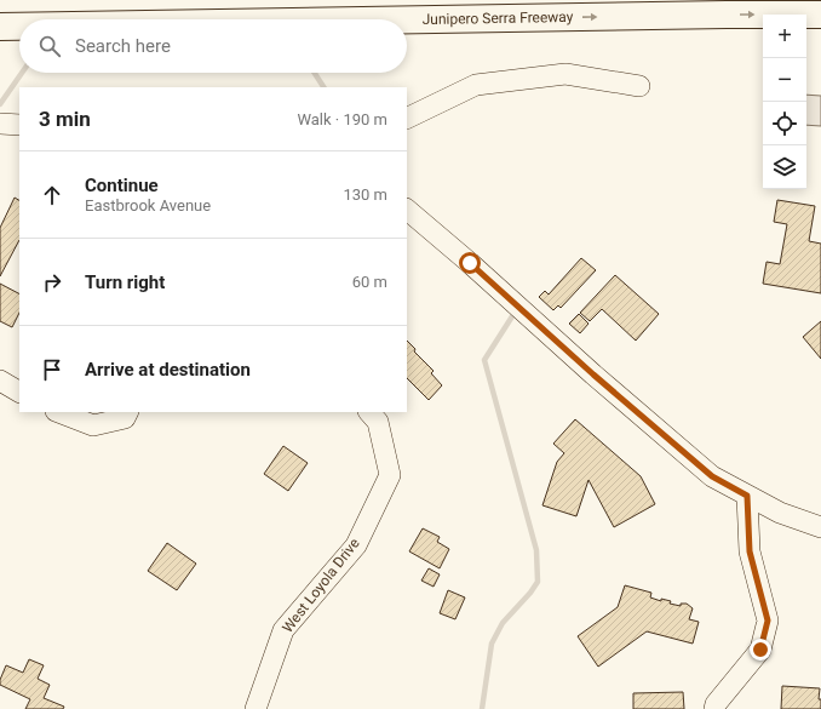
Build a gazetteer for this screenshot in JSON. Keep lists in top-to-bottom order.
{
  "streets": {
    "highway": ["Junipero Serra Freeway"],
    "street": ["West Loyola Drive"]
  },
  "one_way": ["Junipero Serra Freeway"],
  "page": {
    "map_buttons": ["+", "−"],
    "search": "Search here",
    "heading": ["3 min", "Walk · 190 m"],
    "list": [
      ["Continue", "Eastbrook Avenue", "130 m"],
      ["Turn right", "60 m"],
      "Arrive at destination"
    ]
  }
}
